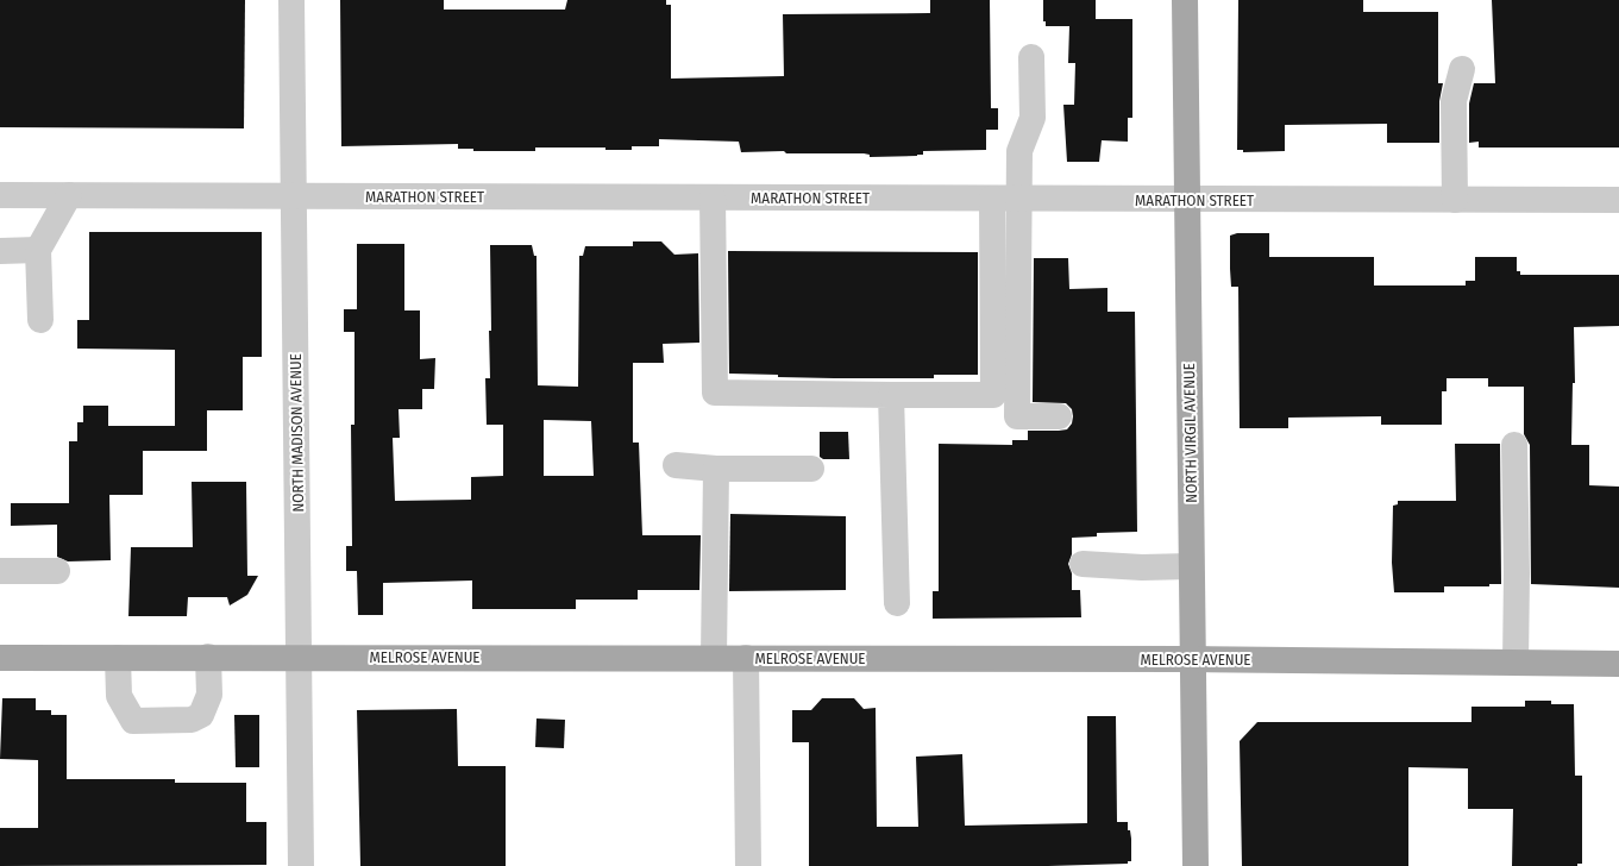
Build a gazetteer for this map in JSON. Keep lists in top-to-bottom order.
{
  "streets": {
    "main road": ["NORTH VIRGIL AVENUE", "MELROSE AVENUE"],
    "street": ["MARATHON STREET", "NORTH MADISON AVENUE"]
  },
  "crossings": [
    ["MARATHON STREET", "NORTH MADISON AVENUE"],
    ["MARATHON STREET", "NORTH VIRGIL AVENUE"],
    ["NORTH MADISON AVENUE", "MELROSE AVENUE"],
    ["NORTH VIRGIL AVENUE", "MELROSE AVENUE"]
  ]
}
